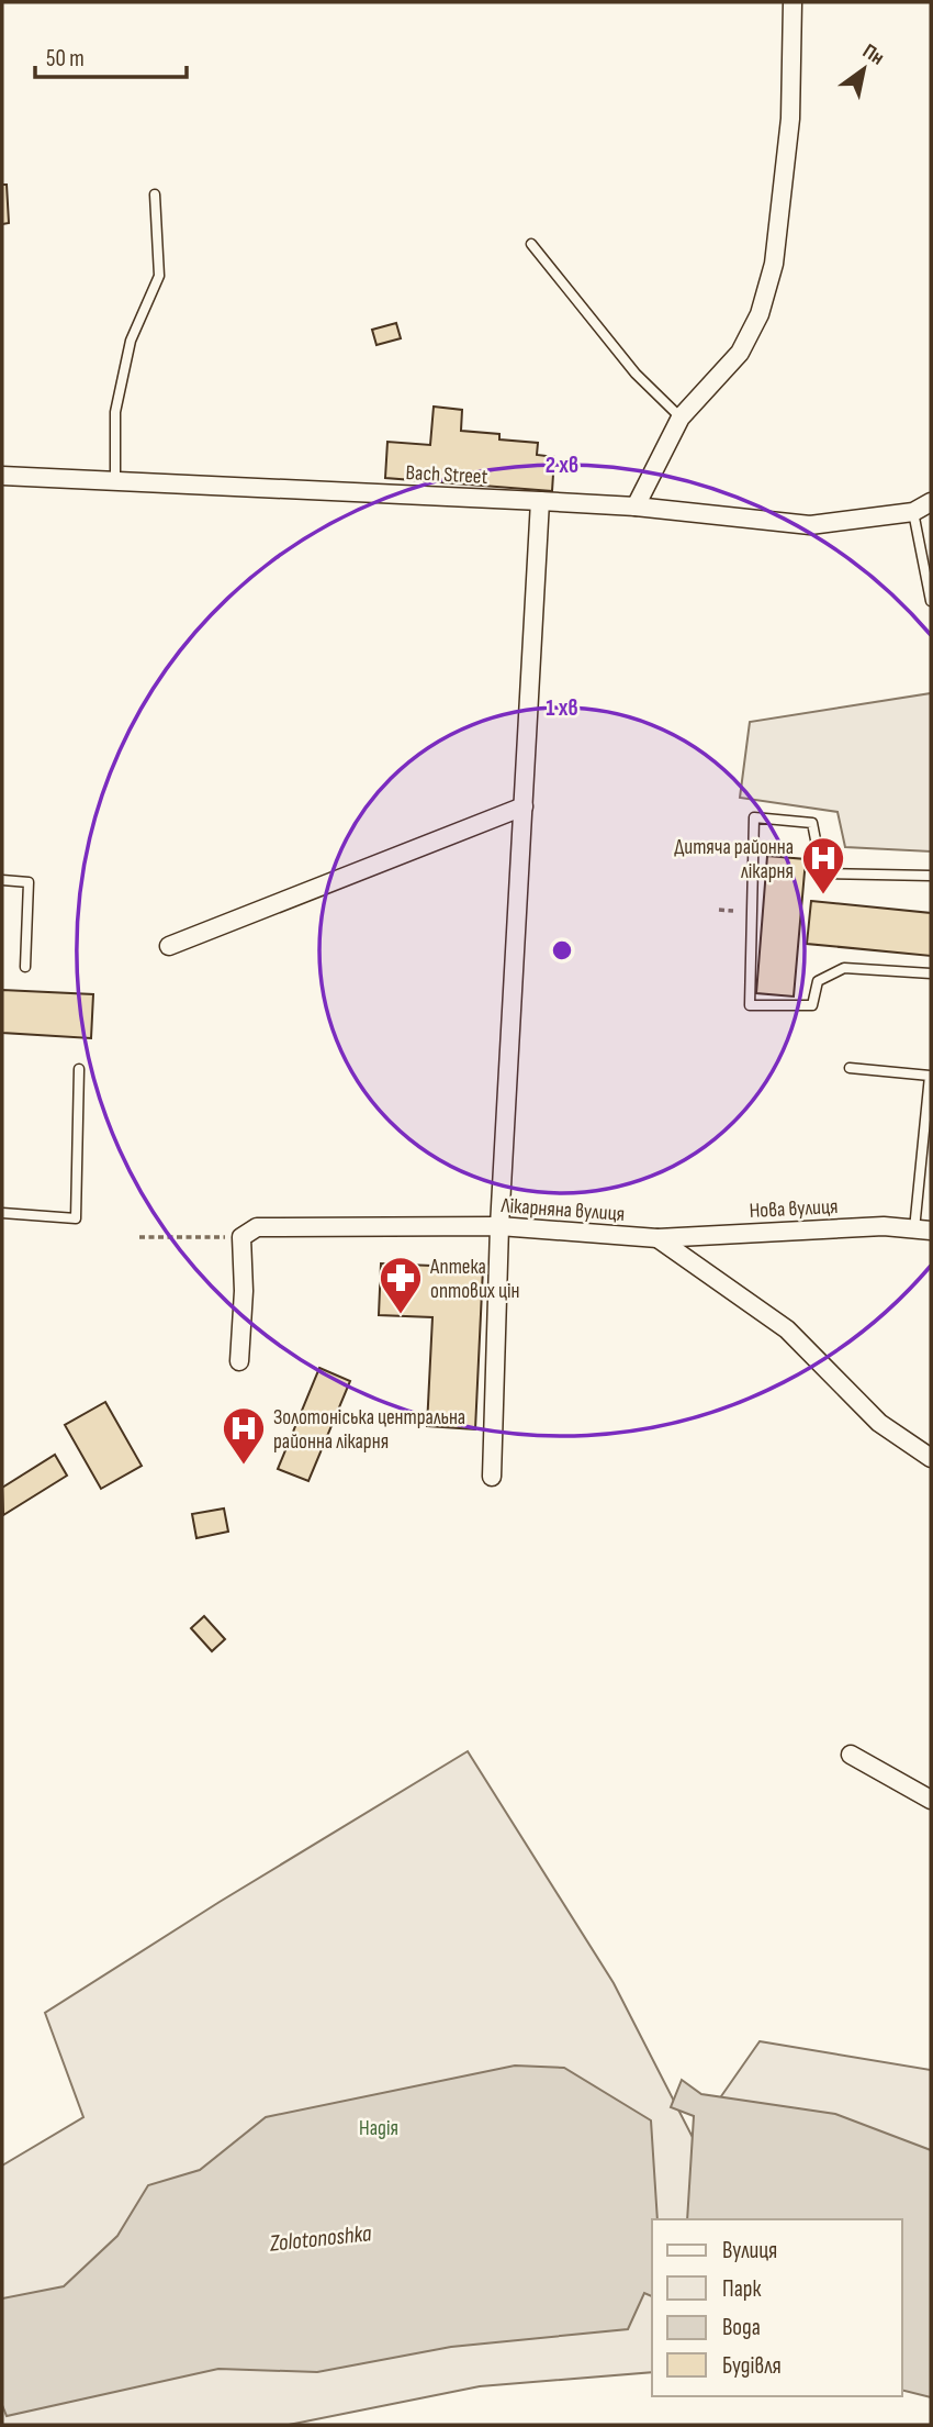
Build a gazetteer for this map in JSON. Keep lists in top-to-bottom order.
{
  "streets": {
    "street": ["Bach Street", "Нова вулиця", "Лікарняна вулиця"]
  },
  "crossings": [
    ["Нова вулиця", "Лікарняна вулиця"]
  ],
  "water": ["Zolotonoshka"],
  "parks": ["Надія"],
  "places": {
    "hospital": ["Дитяча районна лікарня", "Золотоніська центральна районна лікарня"],
    "pharmacy": ["Аптека оптових цін"]
  },
  "legend": [
    "Вулиця",
    "Парк",
    "Вода",
    "Будівля"
  ],
  "scale_bar": "50 m",
  "north": "top right",
  "rings": ["2 хв", "1 хв"]
}
